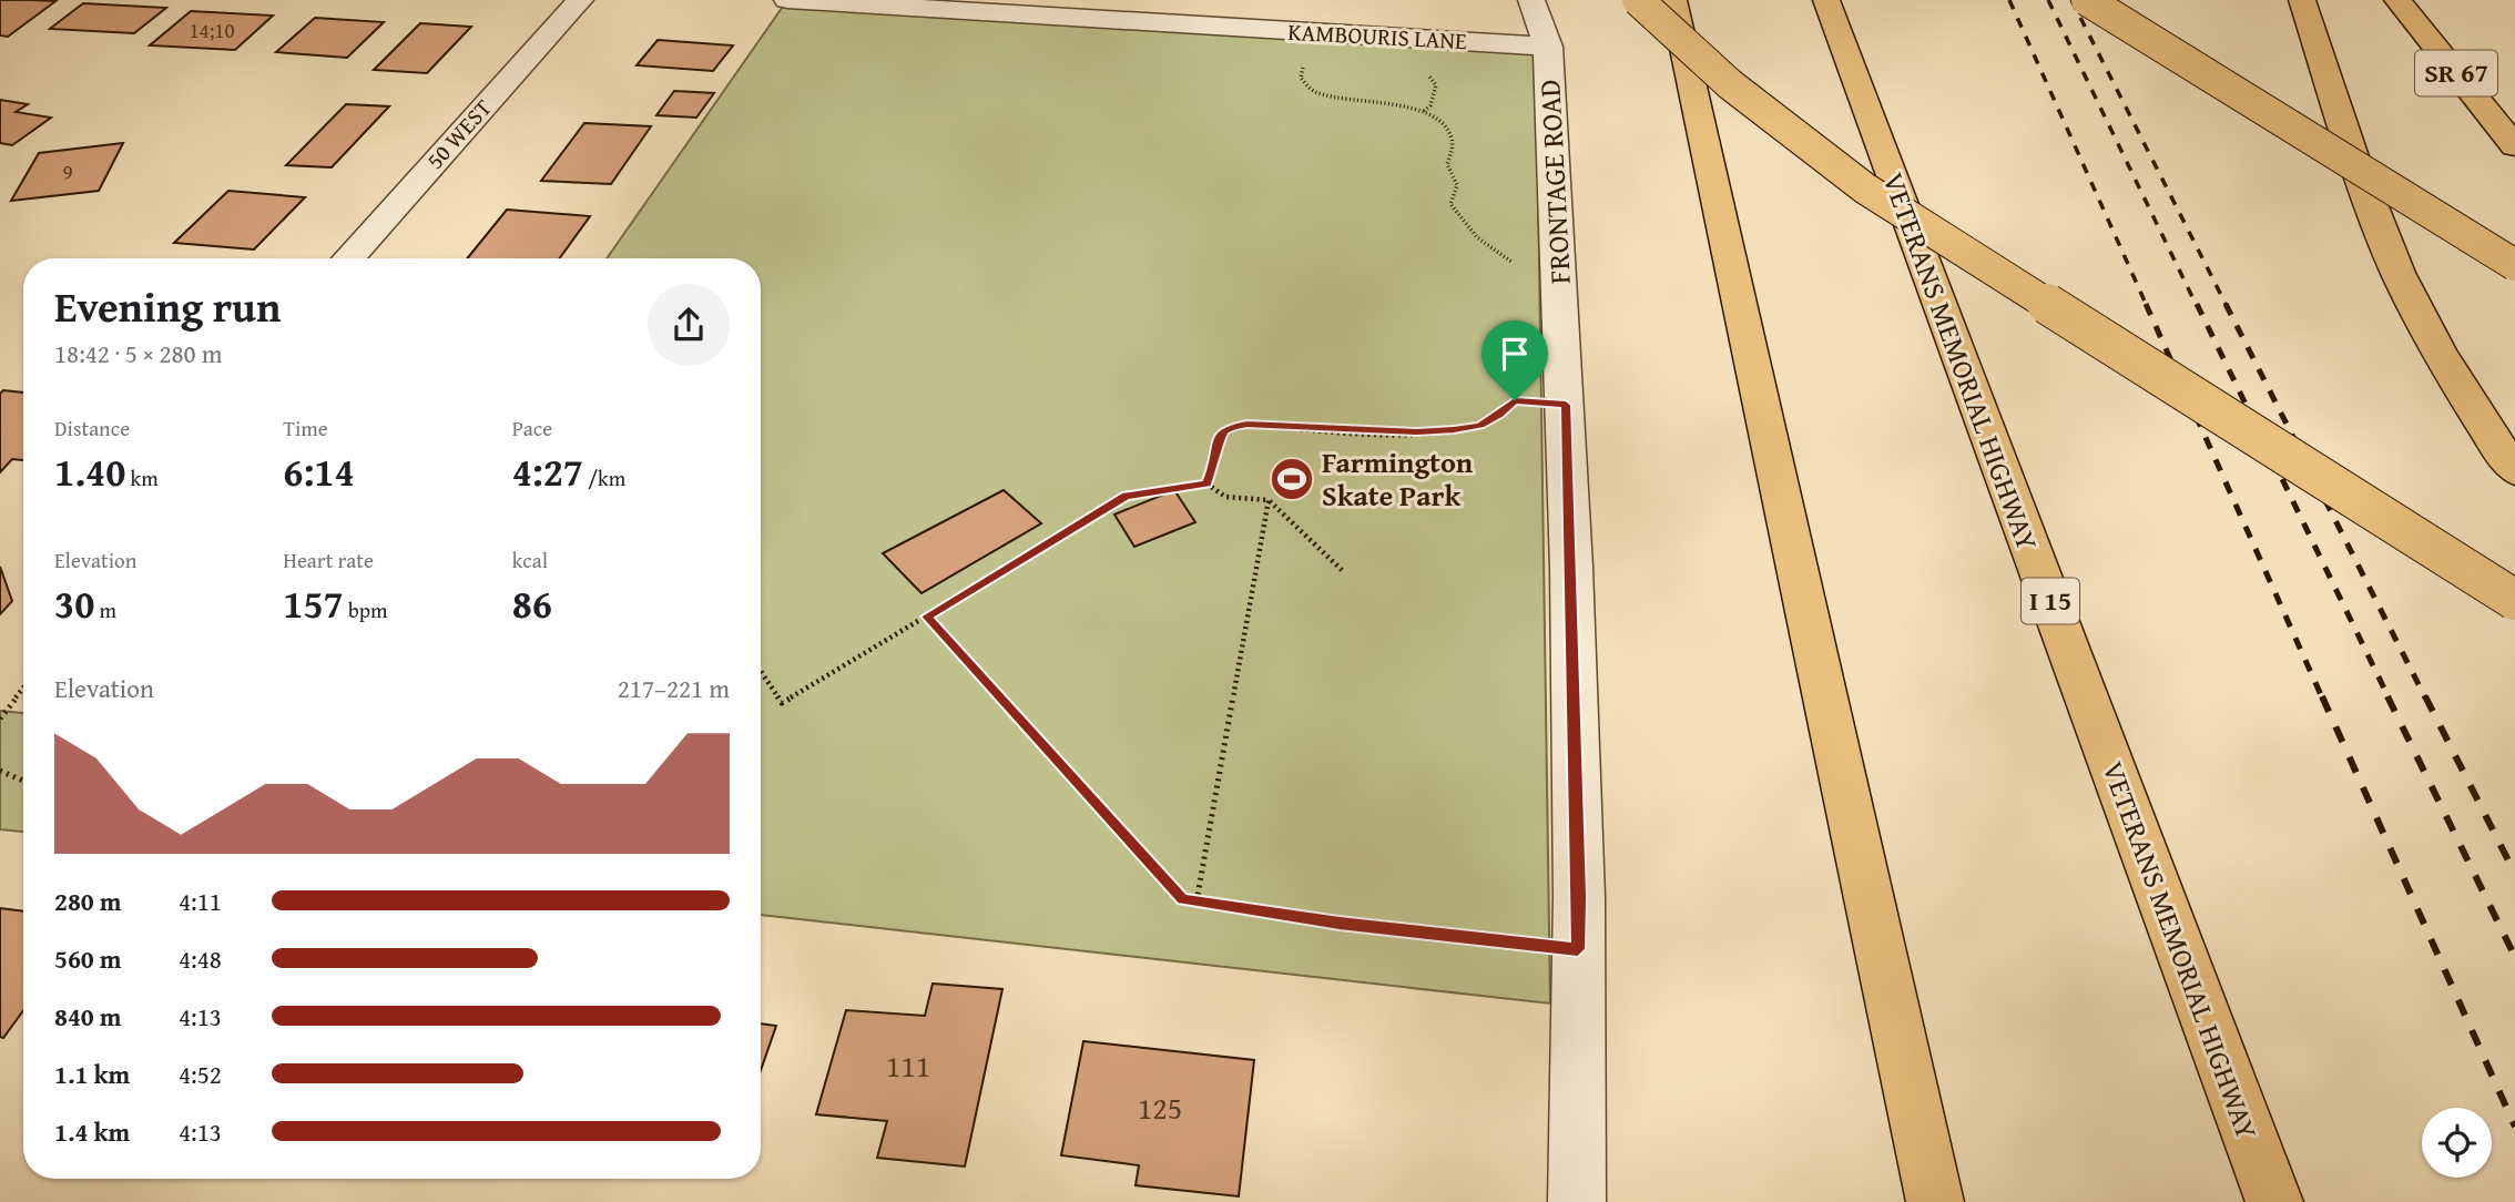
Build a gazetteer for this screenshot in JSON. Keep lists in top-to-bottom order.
{
  "streets": {
    "highway": ["SR 67", "VETERANS MEMORIAL HIGHWAY", "I 15"],
    "street": ["KAMBOURIS LANE", "50 WEST", "FRONTAGE ROAD"]
  },
  "crossings": [
    ["KAMBOURIS LANE", "FRONTAGE ROAD"]
  ],
  "places": {
    "sports": ["Farmington Skate Park"]
  },
  "house_numbers": [
    "14;10",
    "9",
    "111",
    "125"
  ],
  "page": {
    "heading": ["Evening run", "18:42 · 5 × 280 m"],
    "stats": [
      ["Distance", "1.40 km"],
      ["Time", "6:14"],
      ["Pace", "4:27 /km"],
      ["Elevation", "30 m"],
      ["Heart rate", "157 bpm"],
      ["kcal", "86"]
    ],
    "chart": ["Elevation", "217–221 m"],
    "list": [
      {
        "name": "280 m",
        "note": "4:11"
      },
      {
        "name": "560 m",
        "note": "4:48"
      },
      {
        "name": "840 m",
        "note": "4:13"
      },
      {
        "name": "1.1 km",
        "note": "4:52"
      },
      {
        "name": "1.4 km",
        "note": "4:13"
      }
    ]
  }
}
